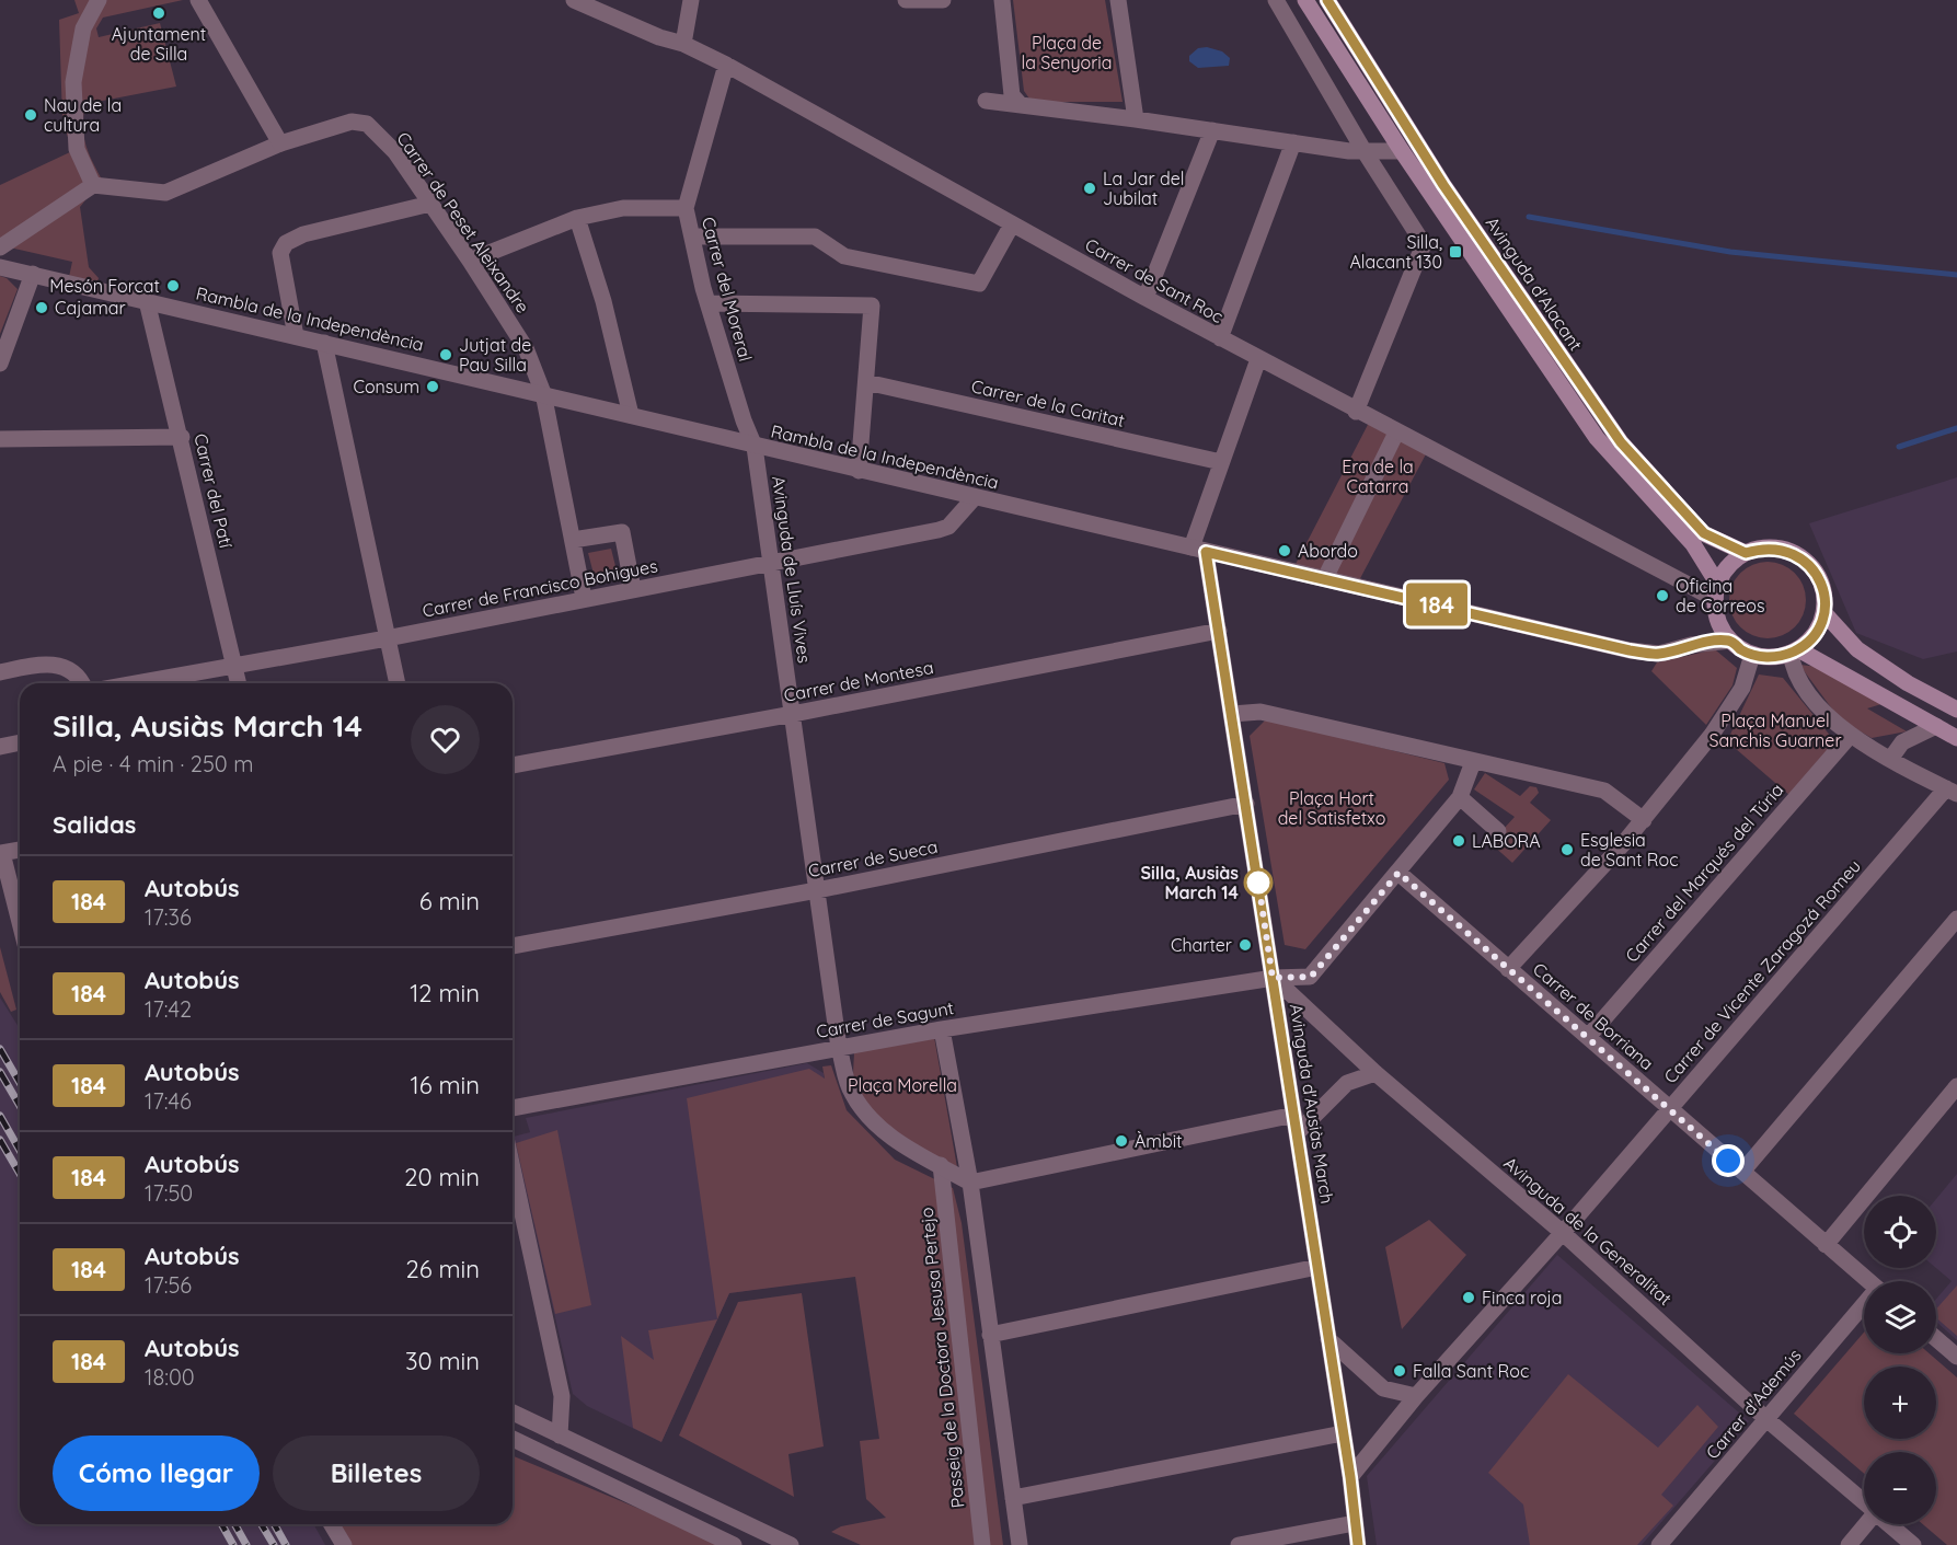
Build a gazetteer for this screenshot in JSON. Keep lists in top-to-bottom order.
{
  "streets": {
    "main road": ["Avinguda d'Alacant"],
    "street": [
      "Carrer de Peset Aleixandre",
      "Carrer de Sant Roc",
      "Carrer del Moreral",
      "Rambla de la Independència",
      "Carrer de la Caritat",
      "Carrer del Patí",
      "Avinguda de Lluís Vives",
      "Carrer de Francisco Bohigues",
      "Carrer de Montesa",
      "Carrer de Sueca",
      "Carrer del Marqués del Túria",
      "Carrer de Vicente Zaragozá Romeu",
      "Carrer de Borriana",
      "Carrer de Sagunt",
      "Avinguda d'Ausiàs March",
      "Avinguda de la Generalitat",
      "Passeig de la Doctora Jesusa Pertejo",
      "Carrer d'Ademús"
    ]
  },
  "crossings": [
    ["Carrer de Peset Aleixandre", "Rambla de la Independència"],
    ["Carrer de Peset Aleixandre", "Carrer de Francisco Bohigues"],
    ["Carrer de Sant Roc", "Avinguda d'Alacant"],
    ["Carrer de Sant Roc", "Carrer del Moreral"],
    ["Carrer de Sant Roc", "Rambla de la Independència"],
    ["Avinguda d'Alacant", "Rambla de la Independència"],
    ["Carrer del Moreral", "Rambla de la Independència"],
    ["Carrer del Moreral", "Avinguda de Lluís Vives"],
    ["Rambla de la Independència", "Carrer del Patí"],
    ["Rambla de la Independència", "Avinguda de Lluís Vives"],
    ["Rambla de la Independència", "Carrer de Francisco Bohigues"],
    ["Rambla de la Independència", "Avinguda d'Ausiàs March"],
    ["Carrer del Patí", "Carrer de Francisco Bohigues"],
    ["Avinguda de Lluís Vives", "Carrer de Francisco Bohigues"],
    ["Avinguda de Lluís Vives", "Carrer de Montesa"],
    ["Avinguda de Lluís Vives", "Carrer de Sueca"],
    ["Avinguda de Lluís Vives", "Carrer de Sagunt"],
    ["Avinguda de Lluís Vives", "Passeig de la Doctora Jesusa Pertejo"],
    ["Carrer de Montesa", "Avinguda d'Ausiàs March"],
    ["Carrer de Sueca", "Avinguda d'Ausiàs March"],
    ["Carrer del Marqués del Túria", "Carrer de Borriana"],
    ["Carrer de Vicente Zaragozá Romeu", "Carrer de Borriana"],
    ["Carrer de Vicente Zaragozá Romeu", "Avinguda d'Ausiàs March"],
    ["Carrer de Vicente Zaragozá Romeu", "Avinguda de la Generalitat"],
    ["Carrer de Borriana", "Carrer de Sagunt"],
    ["Carrer de Sagunt", "Avinguda d'Ausiàs March"],
    ["Carrer de Sagunt", "Avinguda de la Generalitat"],
    ["Avinguda d'Ausiàs March", "Avinguda de la Generalitat"],
    ["Avinguda de la Generalitat", "Carrer d'Ademús"]
  ],
  "parks": [
    "Plaça de la Senyoria",
    "Era de la Catarra",
    "Plaça Manuel Sanchis Guarner",
    "Plaça Hort del Satisfetxo",
    "Plaça Morella"
  ],
  "places": {
    "other": [
      "Ajuntament de Silla",
      "Nau de la cultura",
      "La Jar del Jubilat",
      "Mesón Forcat",
      "Cajamar",
      "Jutjat de Pau Silla",
      "Consum",
      "Abordo",
      "Oficina de Correos",
      "LABORA",
      "Esglesia de Sant Roc",
      "Silla, Ausiàs March 14",
      "Charter",
      "Àmbit",
      "Finca roja",
      "Falla Sant Roc"
    ],
    "transit": ["Silla, Alacant 130"]
  },
  "lines": ["bus line 184"],
  "page": {
    "on_map": "184",
    "heading": [
      ["Silla, Ausiàs March 14", "A pie · 4 min · 250 m"],
      "Salidas"
    ],
    "list": [
      {
        "mark": "184",
        "name": "Autobús",
        "note": "17:36",
        "value": "6 min"
      },
      {
        "mark": "184",
        "name": "Autobús",
        "note": "17:42",
        "value": "12 min"
      },
      {
        "mark": "184",
        "name": "Autobús",
        "note": "17:46",
        "value": "16 min"
      },
      {
        "mark": "184",
        "name": "Autobús",
        "note": "17:50",
        "value": "20 min"
      },
      {
        "mark": "184",
        "name": "Autobús",
        "note": "17:56",
        "value": "26 min"
      },
      {
        "mark": "184",
        "name": "Autobús",
        "note": "18:00",
        "value": "30 min"
      }
    ],
    "map_buttons": ["+", "−"],
    "buttons": ["Cómo llegar", "Billetes"]
  }
}
